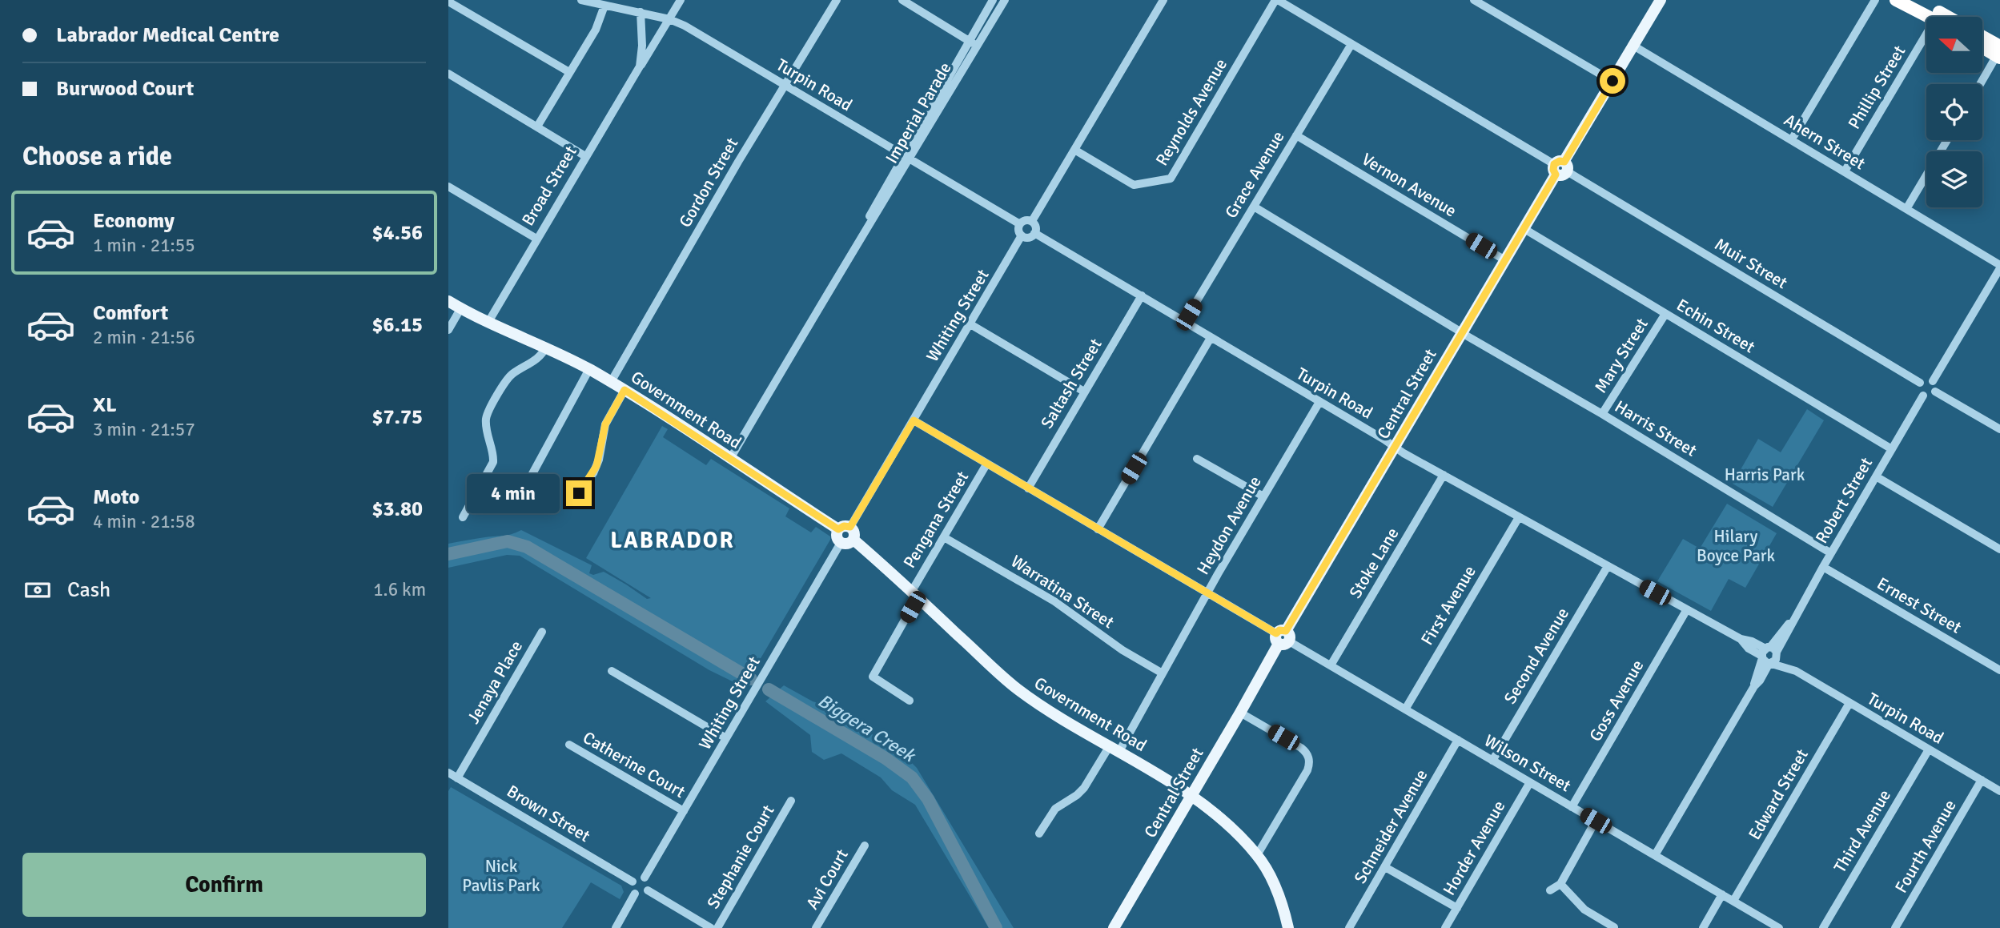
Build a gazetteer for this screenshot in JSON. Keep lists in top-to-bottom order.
{
  "streets": {
    "main road": ["Central Street", "Government Road"],
    "street": [
      "Turpin Road",
      "Phillip Street",
      "Reynolds Avenue",
      "Imperial Parade",
      "Ahern Street",
      "Grace Avenue",
      "Gordon Street",
      "Vernon Avenue",
      "Broad Street",
      "Muir Street",
      "Whiting Street",
      "Echin Street",
      "Mary Street",
      "Saltash Street",
      "Harris Street",
      "Robert Street",
      "Pengana Street",
      "Heydon Avenue",
      "Stoke Lane",
      "Warratina Street",
      "First Avenue",
      "Ernest Street",
      "Second Avenue",
      "Jenaya Place",
      "Goss Avenue",
      "Wilson Street",
      "Catherine Court",
      "Edward Street",
      "Brown Street",
      "Schneider Avenue",
      "Third Avenue",
      "Fourth Avenue",
      "Horder Avenue",
      "Stephanie Court",
      "Avi Court"
    ]
  },
  "crossings": [
    ["Turpin Road", "Imperial Parade"],
    ["Turpin Road", "Grace Avenue"],
    ["Turpin Road", "Gordon Street"],
    ["Turpin Road", "Broad Street"],
    ["Turpin Road", "Whiting Street"],
    ["Turpin Road", "Saltash Street"],
    ["Turpin Road", "Central Street"],
    ["Turpin Road", "Robert Street"],
    ["Turpin Road", "Heydon Avenue"],
    ["Turpin Road", "Stoke Lane"],
    ["Turpin Road", "First Avenue"],
    ["Turpin Road", "Second Avenue"],
    ["Turpin Road", "Goss Avenue"],
    ["Turpin Road", "Edward Street"],
    ["Turpin Road", "Third Avenue"],
    ["Turpin Road", "Fourth Avenue"],
    ["Phillip Street", "Ahern Street"],
    ["Reynolds Avenue", "Muir Street"],
    ["Imperial Parade", "Government Road"],
    ["Ahern Street", "Central Street"],
    ["Grace Avenue", "Vernon Avenue"],
    ["Grace Avenue", "Muir Street"],
    ["Grace Avenue", "Harris Street"],
    ["Gordon Street", "Government Road"],
    ["Vernon Avenue", "Central Street"],
    ["Broad Street", "Government Road"],
    ["Muir Street", "Central Street"],
    ["Muir Street", "Robert Street"],
    ["Whiting Street", "Government Road"],
    ["Whiting Street", "Wilson Street"],
    ["Whiting Street", "Catherine Court"],
    ["Whiting Street", "Brown Street"],
    ["Echin Street", "Mary Street"],
    ["Echin Street", "Central Street"],
    ["Echin Street", "Robert Street"],
    ["Mary Street", "Harris Street"],
    ["Saltash Street", "Wilson Street"],
    ["Central Street", "Government Road"],
    ["Central Street", "Harris Street"],
    ["Central Street", "Wilson Street"],
    ["Government Road", "Pengana Street"],
    ["Government Road", "Heydon Avenue"],
    ["Harris Street", "Robert Street"],
    ["Robert Street", "Ernest Street"],
    ["Robert Street", "Wilson Street"],
    ["Pengana Street", "Warratina Street"],
    ["Pengana Street", "Wilson Street"],
    ["Heydon Avenue", "Warratina Street"],
    ["Heydon Avenue", "Wilson Street"],
    ["Stoke Lane", "Wilson Street"],
    ["First Avenue", "Wilson Street"],
    ["Second Avenue", "Wilson Street"],
    ["Jenaya Place", "Brown Street"],
    ["Goss Avenue", "Wilson Street"],
    ["Wilson Street", "Edward Street"],
    ["Wilson Street", "Schneider Avenue"],
    ["Wilson Street", "Horder Avenue"]
  ],
  "districts": ["LABRADOR"],
  "water": ["Biggera Creek"],
  "parks": ["Harris Park", "Hilary Boyce Park", "Nick Pavlis Park"],
  "north": "left",
  "page": {
    "banner": ["Labrador Medical Centre", "Burwood Court"],
    "heading": "Choose a ride",
    "list": [
      {
        "name": "Economy",
        "note": "1 min · 21:55",
        "value": "$4.56"
      },
      {
        "name": "Comfort",
        "note": "2 min · 21:56",
        "value": "$6.15"
      },
      {
        "name": "XL",
        "note": "3 min · 21:57",
        "value": "$7.75"
      },
      {
        "name": "Moto",
        "note": "4 min · 21:58",
        "value": "$3.80"
      }
    ],
    "bubble": "4 min",
    "pay": ["Cash", "1.6 km"],
    "buttons": "Confirm"
  }
}
